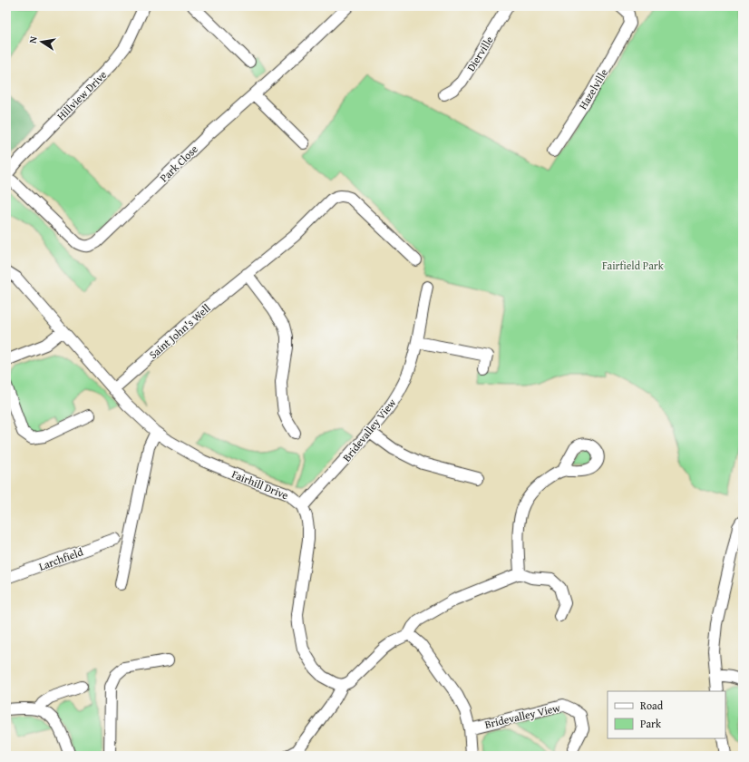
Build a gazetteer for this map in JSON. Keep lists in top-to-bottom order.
{
  "streets": {
    "street": [
      "Dierville",
      "Hazelville",
      "Hillview Drive",
      "Park Close",
      "Saint John's Well",
      "Bridevalley View",
      "Fairhill Drive",
      "Larchfield"
    ]
  },
  "crossings": [
    ["Saint John's Well", "Fairhill Drive"],
    ["Bridevalley View", "Fairhill Drive"]
  ],
  "parks": ["Fairfield Park"],
  "legend": ["Road", "Park"],
  "north": "left"
}
